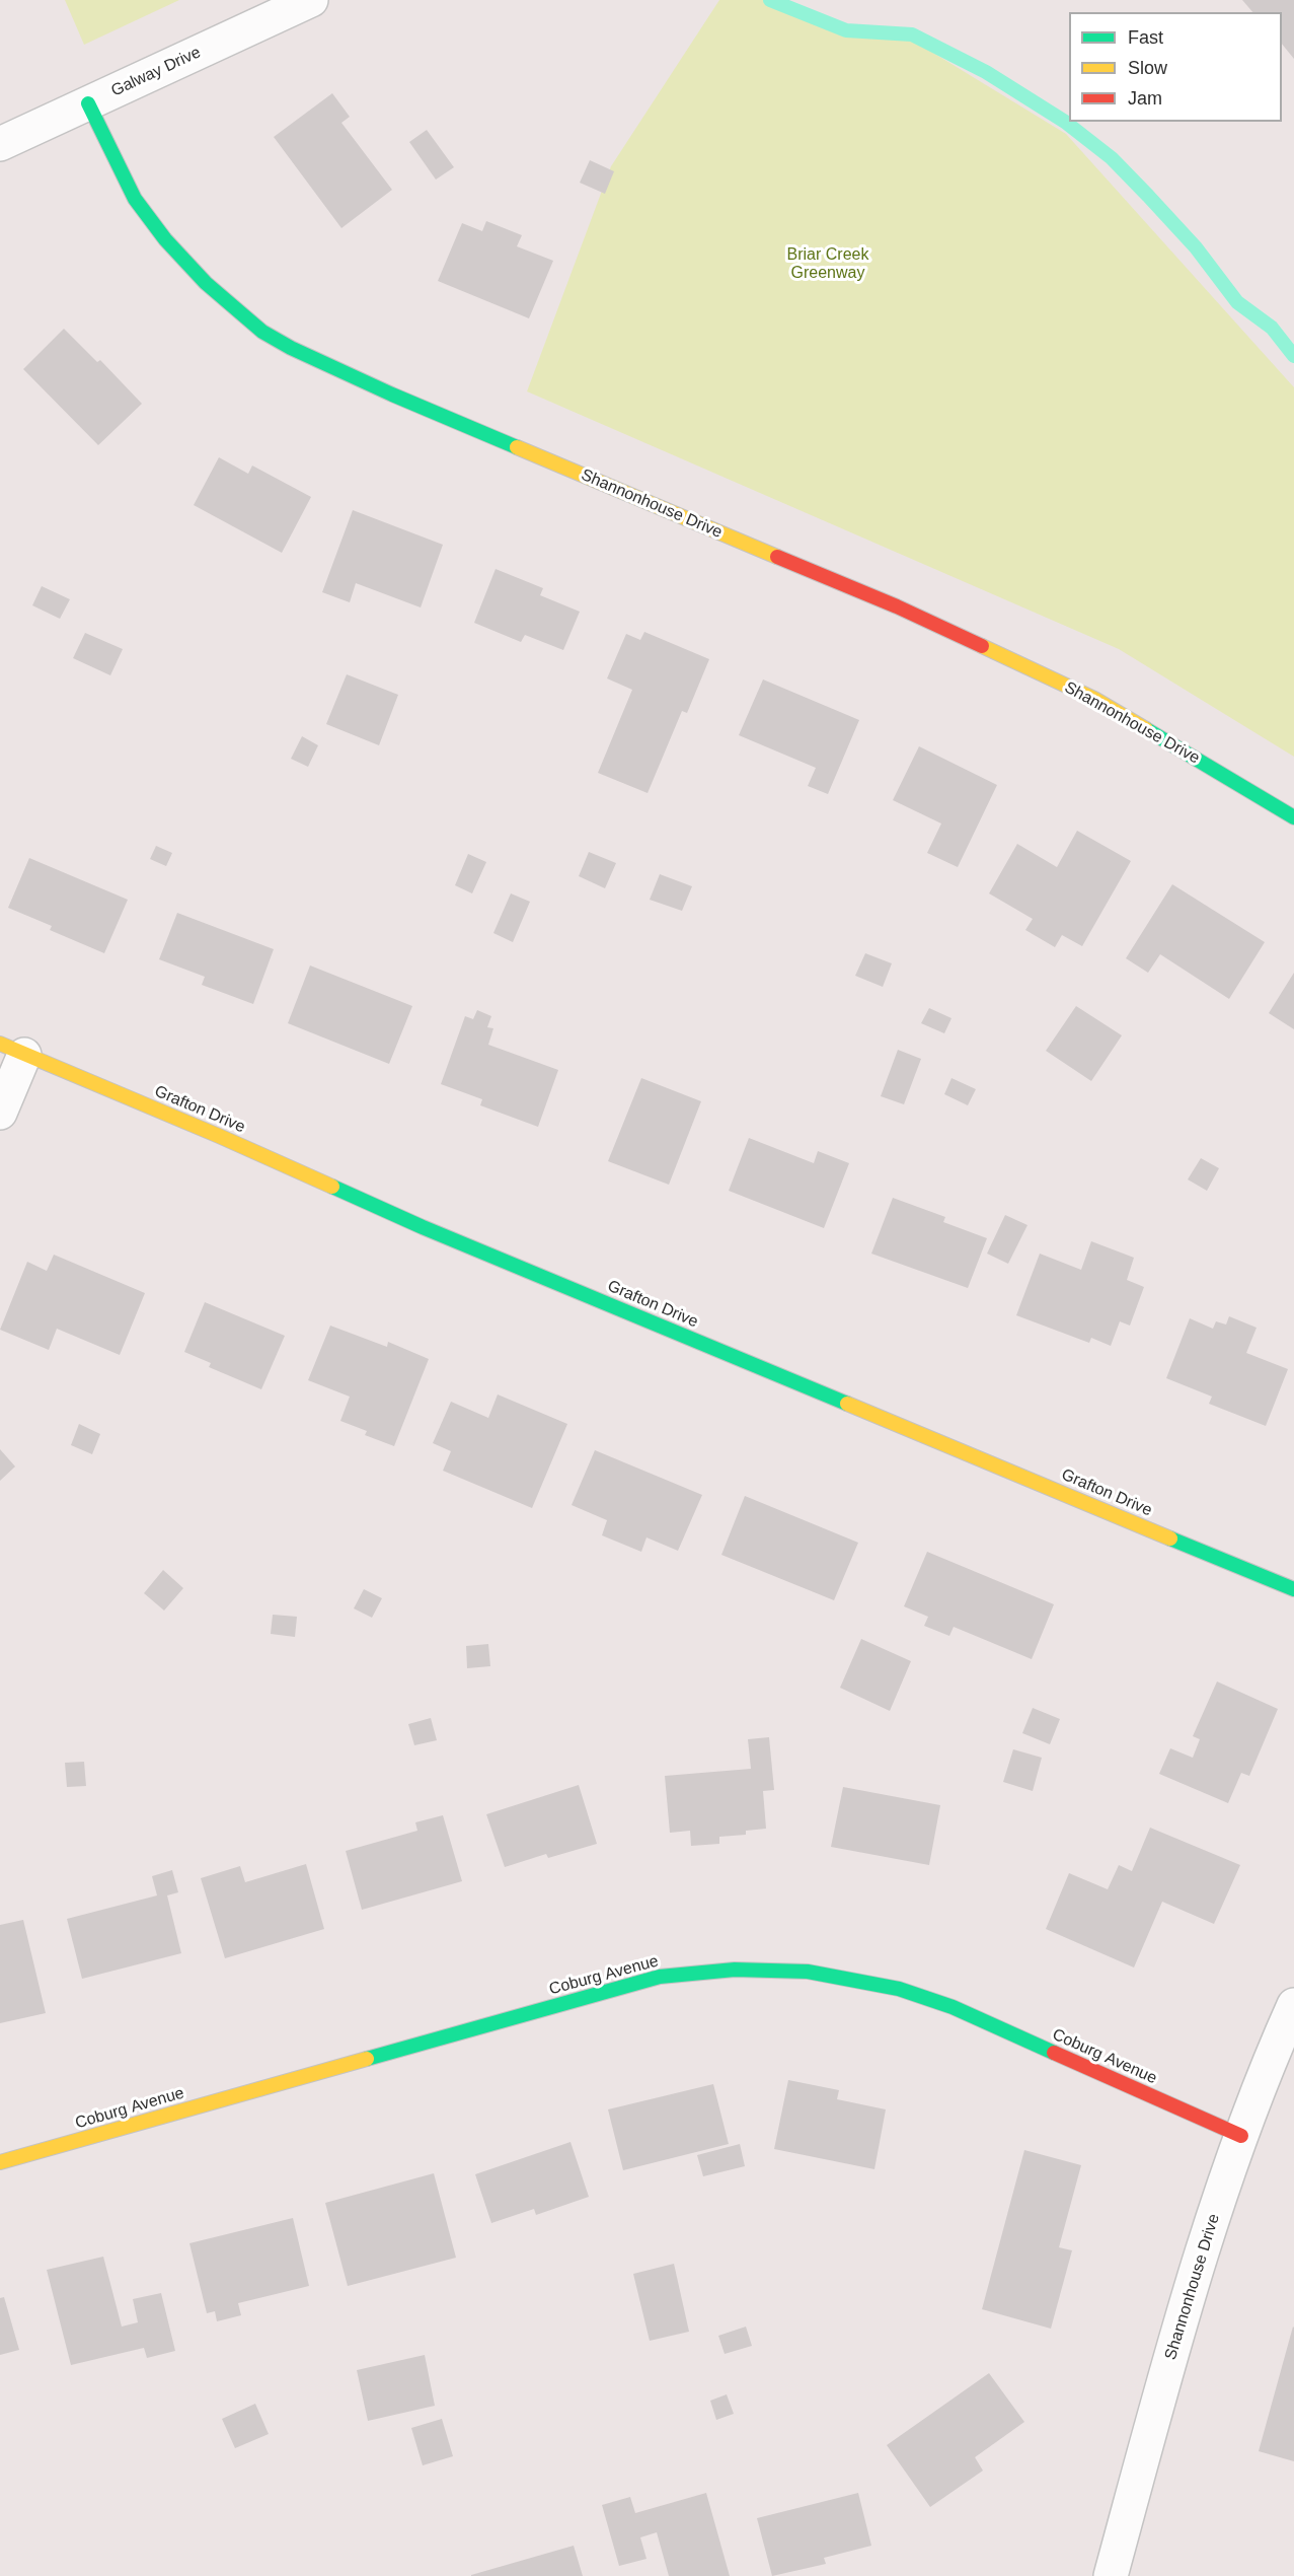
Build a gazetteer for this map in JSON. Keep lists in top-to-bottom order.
{
  "streets": {
    "street": [
      "Galway Drive",
      "Shannonhouse Drive",
      "Grafton Drive",
      "Coburg Avenue"
    ]
  },
  "crossings": [
    ["Galway Drive", "Shannonhouse Drive"],
    ["Shannonhouse Drive", "Coburg Avenue"]
  ],
  "parks": ["Briar Creek Greenway"],
  "legend": ["Fast", "Slow", "Jam"]
}
